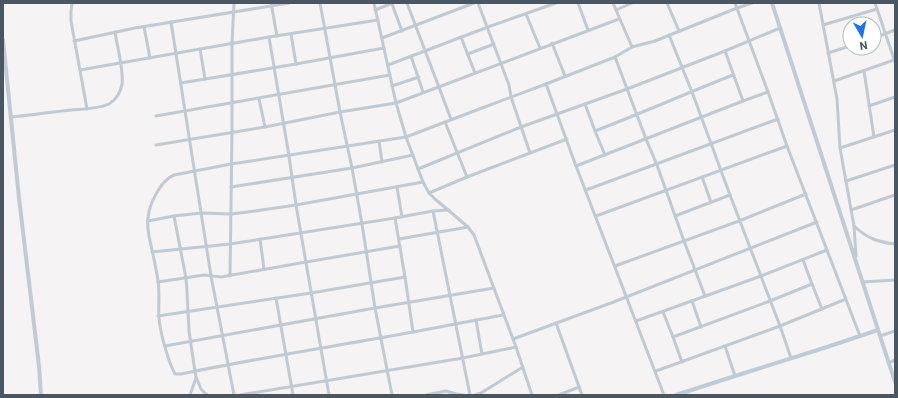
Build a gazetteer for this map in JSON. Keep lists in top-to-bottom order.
{
  "north": "bottom"
}
